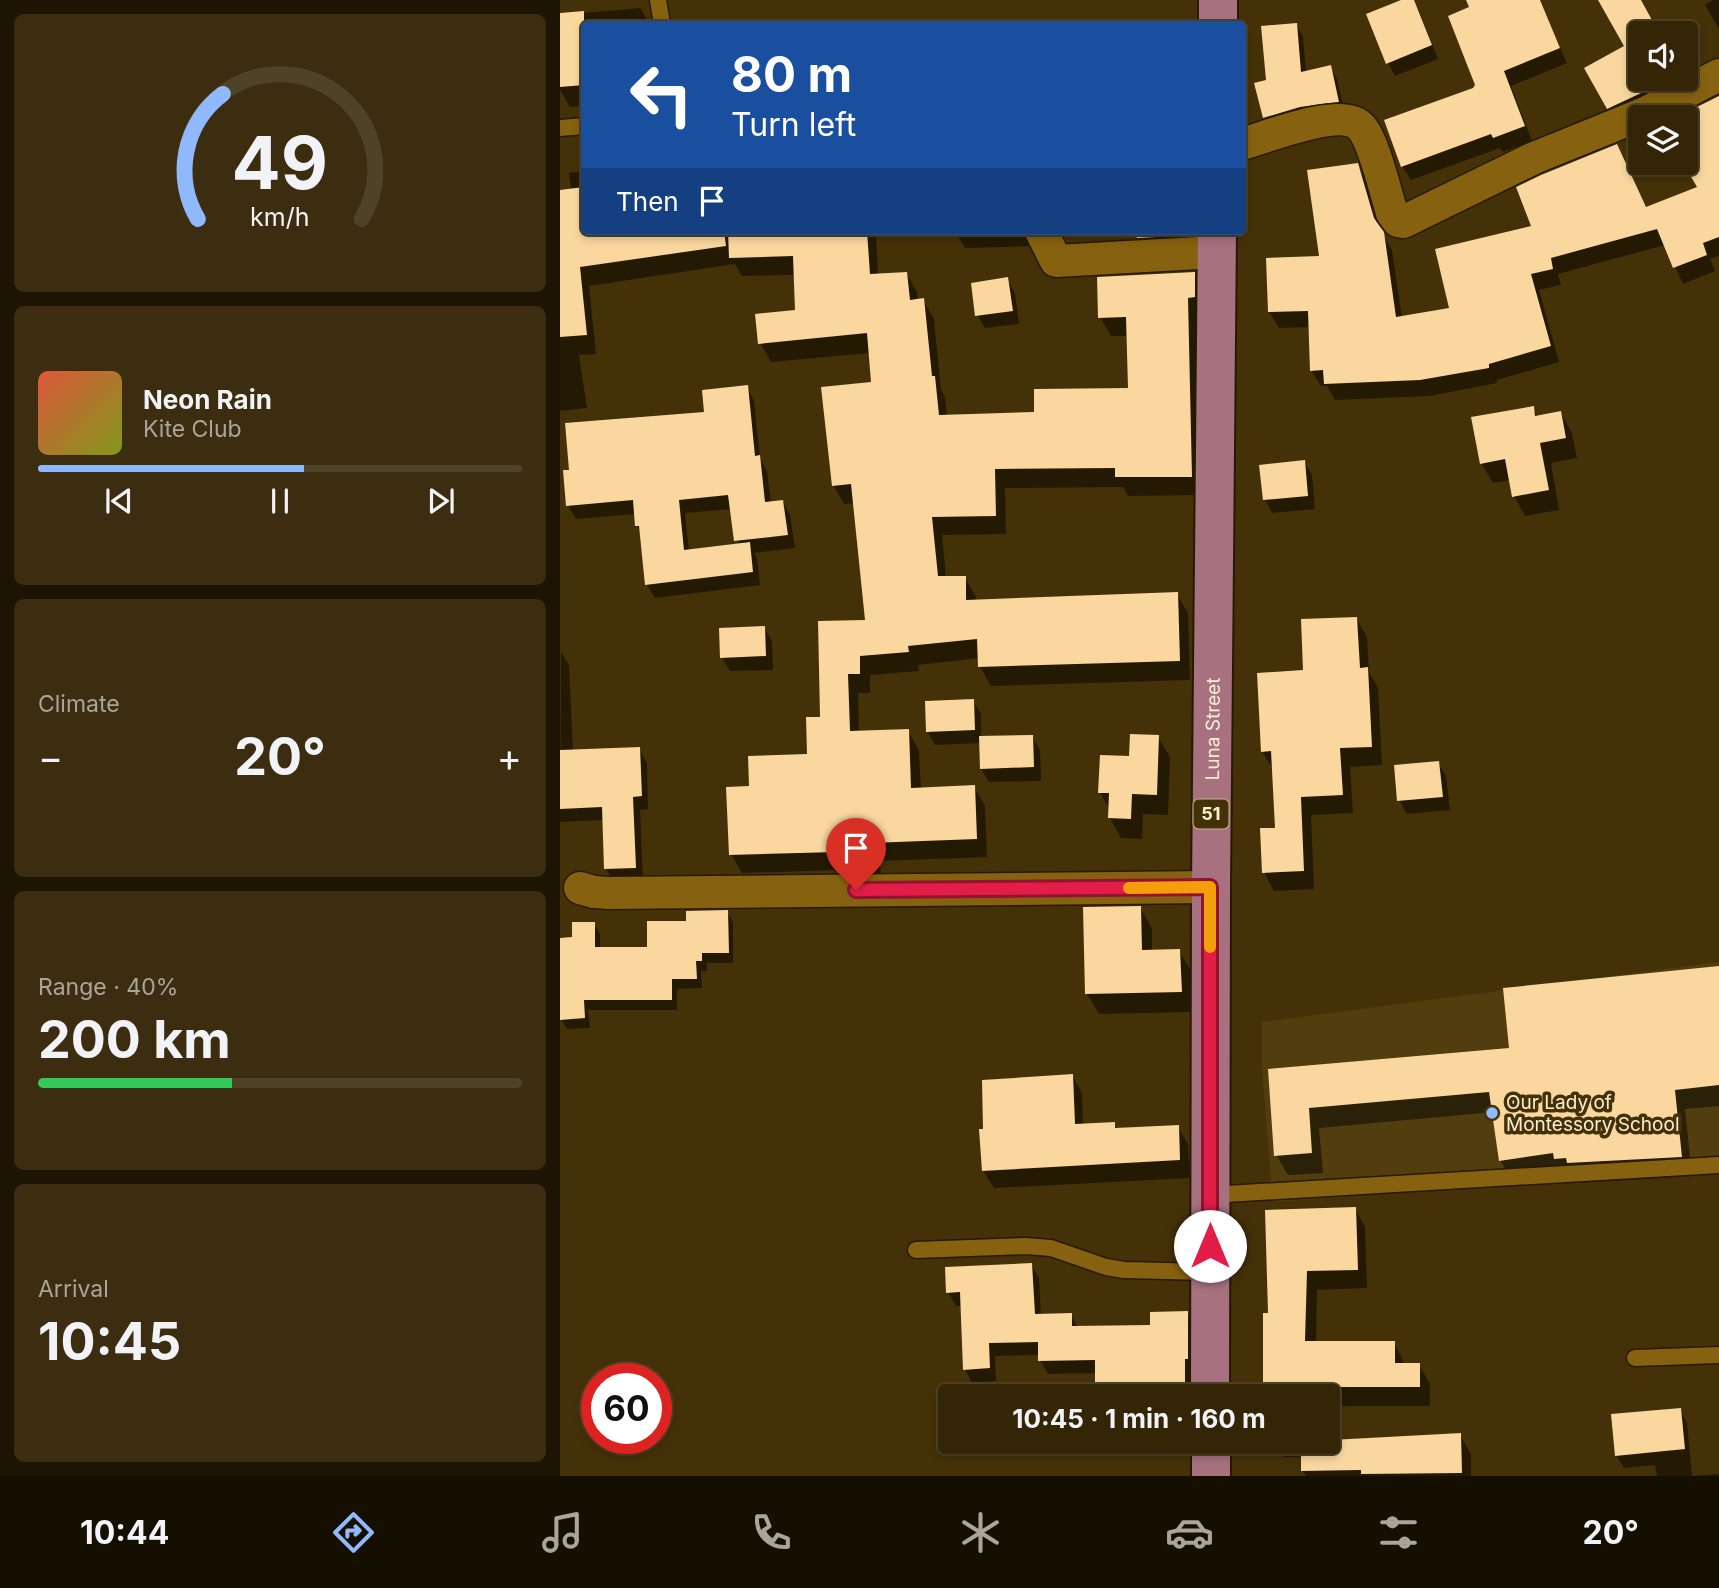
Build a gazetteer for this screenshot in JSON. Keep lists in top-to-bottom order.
{
  "streets": {
    "main road": ["Luna Street", "51"]
  },
  "places": ["Our Lady of Montessory School"],
  "page": {
    "turn": ["80 m", "Turn left"],
    "then": "Then",
    "song": ["Neon Rain", "Kite Club"],
    "tile": [
      "Climate",
      ["Range · 40%", "200 km"],
      ["Arrival", "10:45"]
    ],
    "heat": ["−", "20°", "+"],
    "limit": "60",
    "trip": "10:45 · 1 min · 160 m",
    "tabs": ["10:44", "20°"],
    "gauge": ["49", "km/h"]
  }
}
